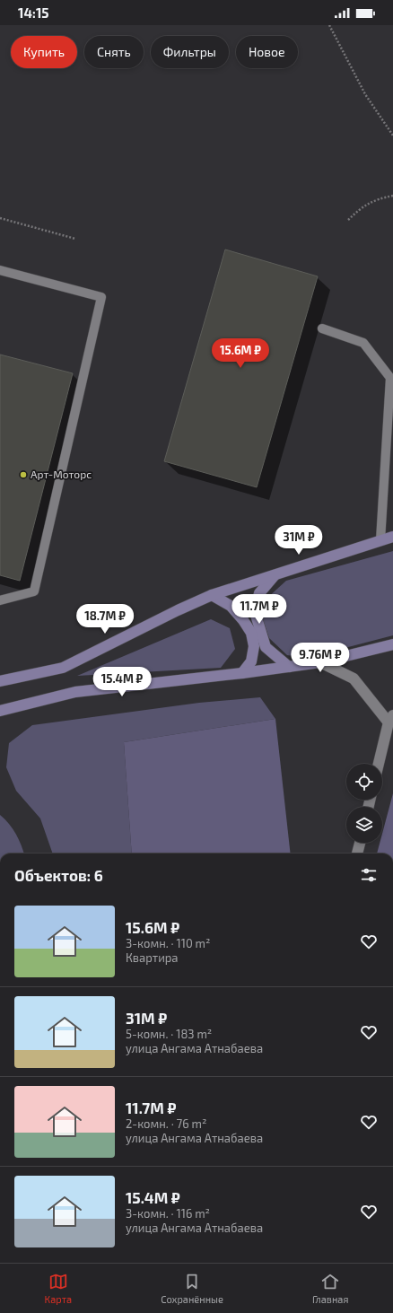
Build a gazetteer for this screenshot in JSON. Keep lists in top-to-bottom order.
{
  "places": ["Арт-Моторс"],
  "page": {
    "status": "14:15",
    "chip": [
      "Купить",
      "Снять",
      "Фильтры",
      "Новое"
    ],
    "price": [
      "15.6M ₽",
      "31M ₽",
      "11.7M ₽",
      "18.7M ₽",
      "9.76M ₽",
      "15.4M ₽"
    ],
    "heading": "Объектов: 6",
    "list": [
      {
        "name": "15.6M ₽",
        "note": "3-комн. · 110 m² · Квартира"
      },
      {
        "name": "31M ₽",
        "note": "5-комн. · 183 m² · улица Ангама Атнабаева"
      },
      {
        "name": "11.7M ₽",
        "note": "2-комн. · 76 m² · улица Ангама Атнабаева"
      },
      {
        "name": "15.4M ₽",
        "note": "3-комн. · 116 m² · улица Ангама Атнабаева"
      }
    ],
    "tabs": ["Карта", "Сохранённые", "Главная"]
  }
}
